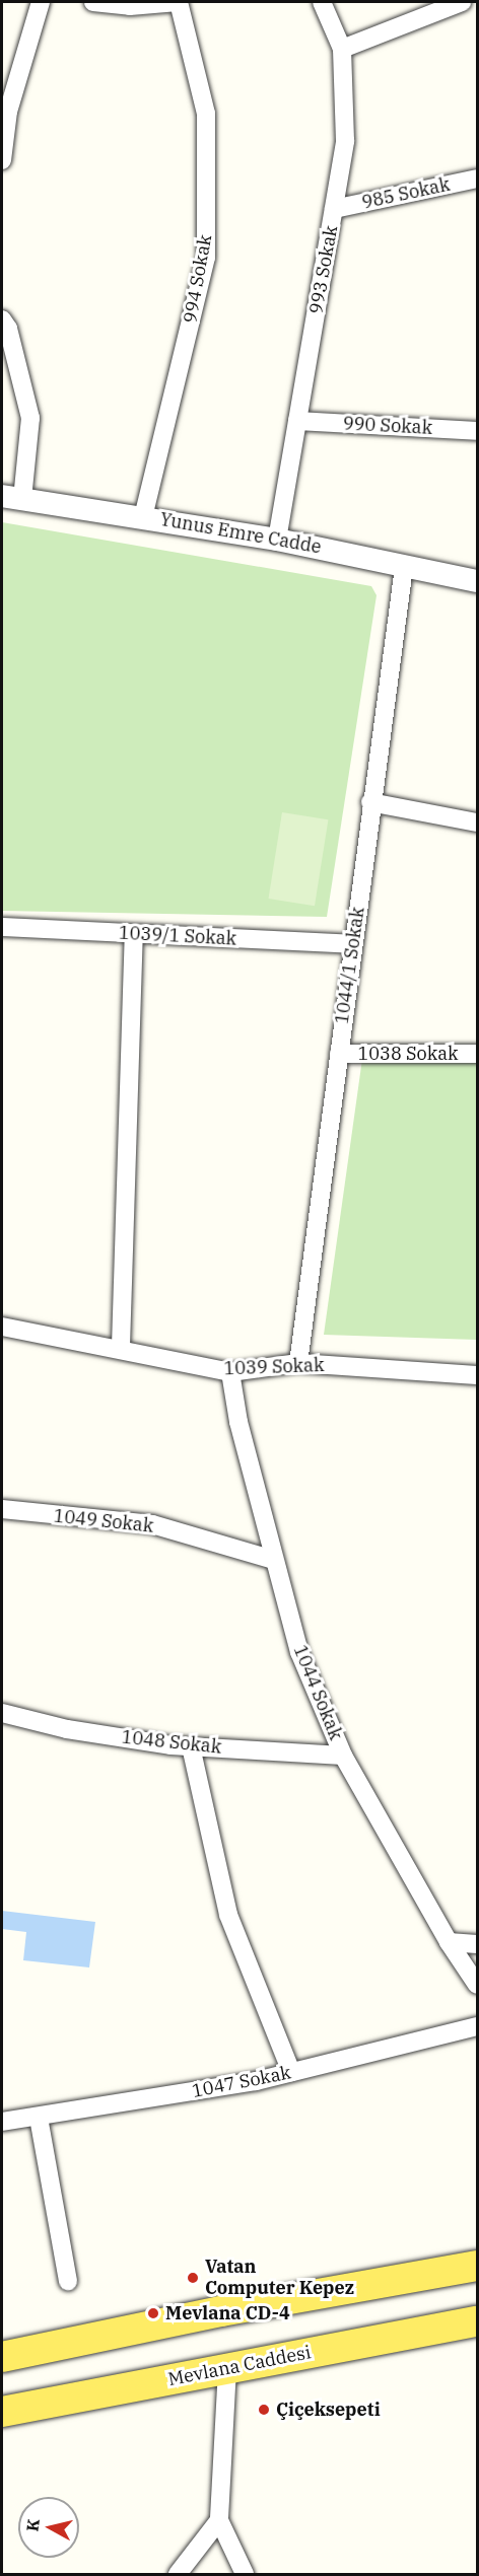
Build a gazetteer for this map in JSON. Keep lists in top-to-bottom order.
{
  "streets": {
    "main road": ["Mevlana Caddesi"],
    "street": [
      "985 Sokak",
      "993 Sokak",
      "994 Sokak",
      "990 Sokak",
      "Yunus Emre Cadde",
      "1039/1 Sokak",
      "1044/1 Sokak",
      "1038 Sokak",
      "1039 Sokak",
      "1049 Sokak",
      "1044 Sokak",
      "1048 Sokak",
      "1047 Sokak"
    ]
  },
  "crossings": [
    ["985 Sokak", "993 Sokak"],
    ["993 Sokak", "990 Sokak"],
    ["993 Sokak", "Yunus Emre Cadde"],
    ["994 Sokak", "Yunus Emre Cadde"],
    ["Yunus Emre Cadde", "1044/1 Sokak"],
    ["1039/1 Sokak", "1044/1 Sokak"],
    ["1044/1 Sokak", "1038 Sokak"],
    ["1044/1 Sokak", "1039 Sokak"],
    ["1039 Sokak", "1044 Sokak"],
    ["1049 Sokak", "1044 Sokak"],
    ["1044 Sokak", "1048 Sokak"]
  ],
  "places": ["Vatan Computer Kepez", "Mevlana CD-4", "Çiçeksepeti"],
  "north": "left"
}
